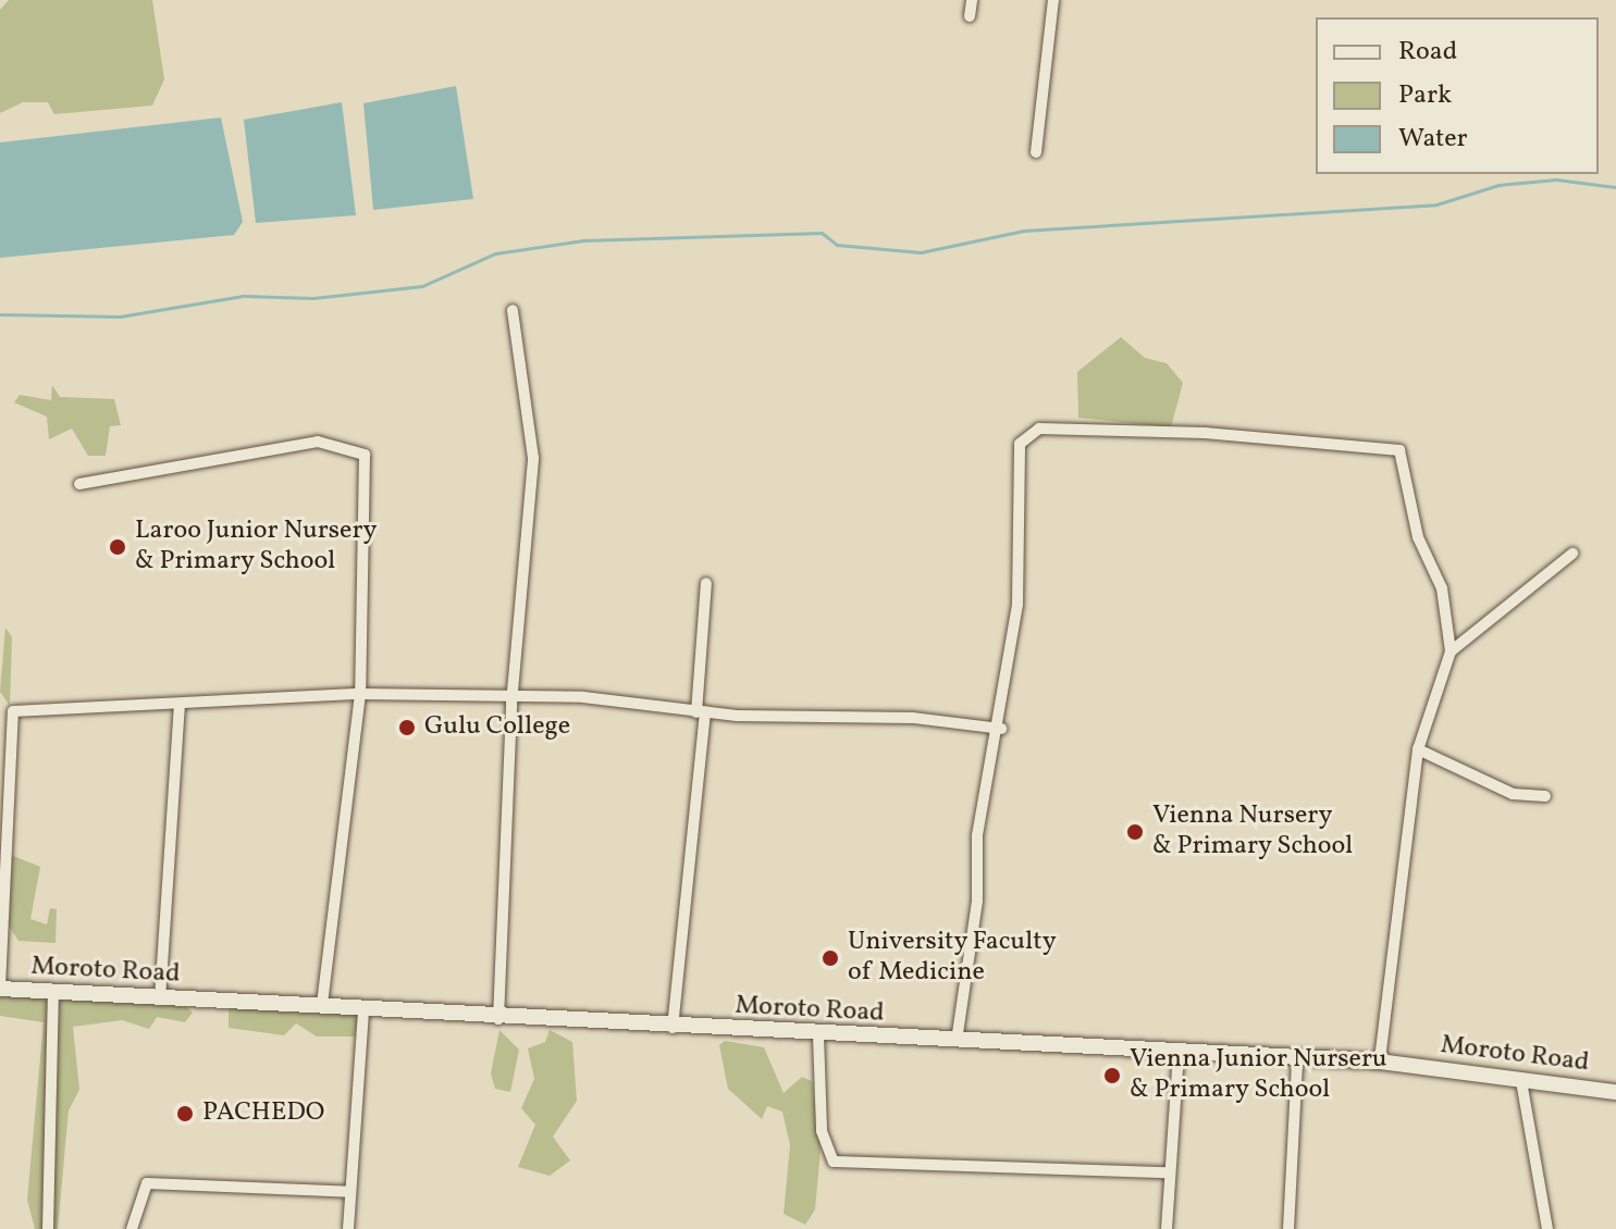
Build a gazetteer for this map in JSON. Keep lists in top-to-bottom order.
{
  "streets": {
    "main road": ["Moroto Road"]
  },
  "places": [
    "Laroo Junior Nursery & Primary School",
    "Gulu College",
    "Vienna Nursery & Primary School",
    "University Faculty of Medicine",
    "Vienna Junior Nurseru & Primary School",
    "PACHEDO"
  ],
  "legend": ["Road", "Park", "Water"]
}
